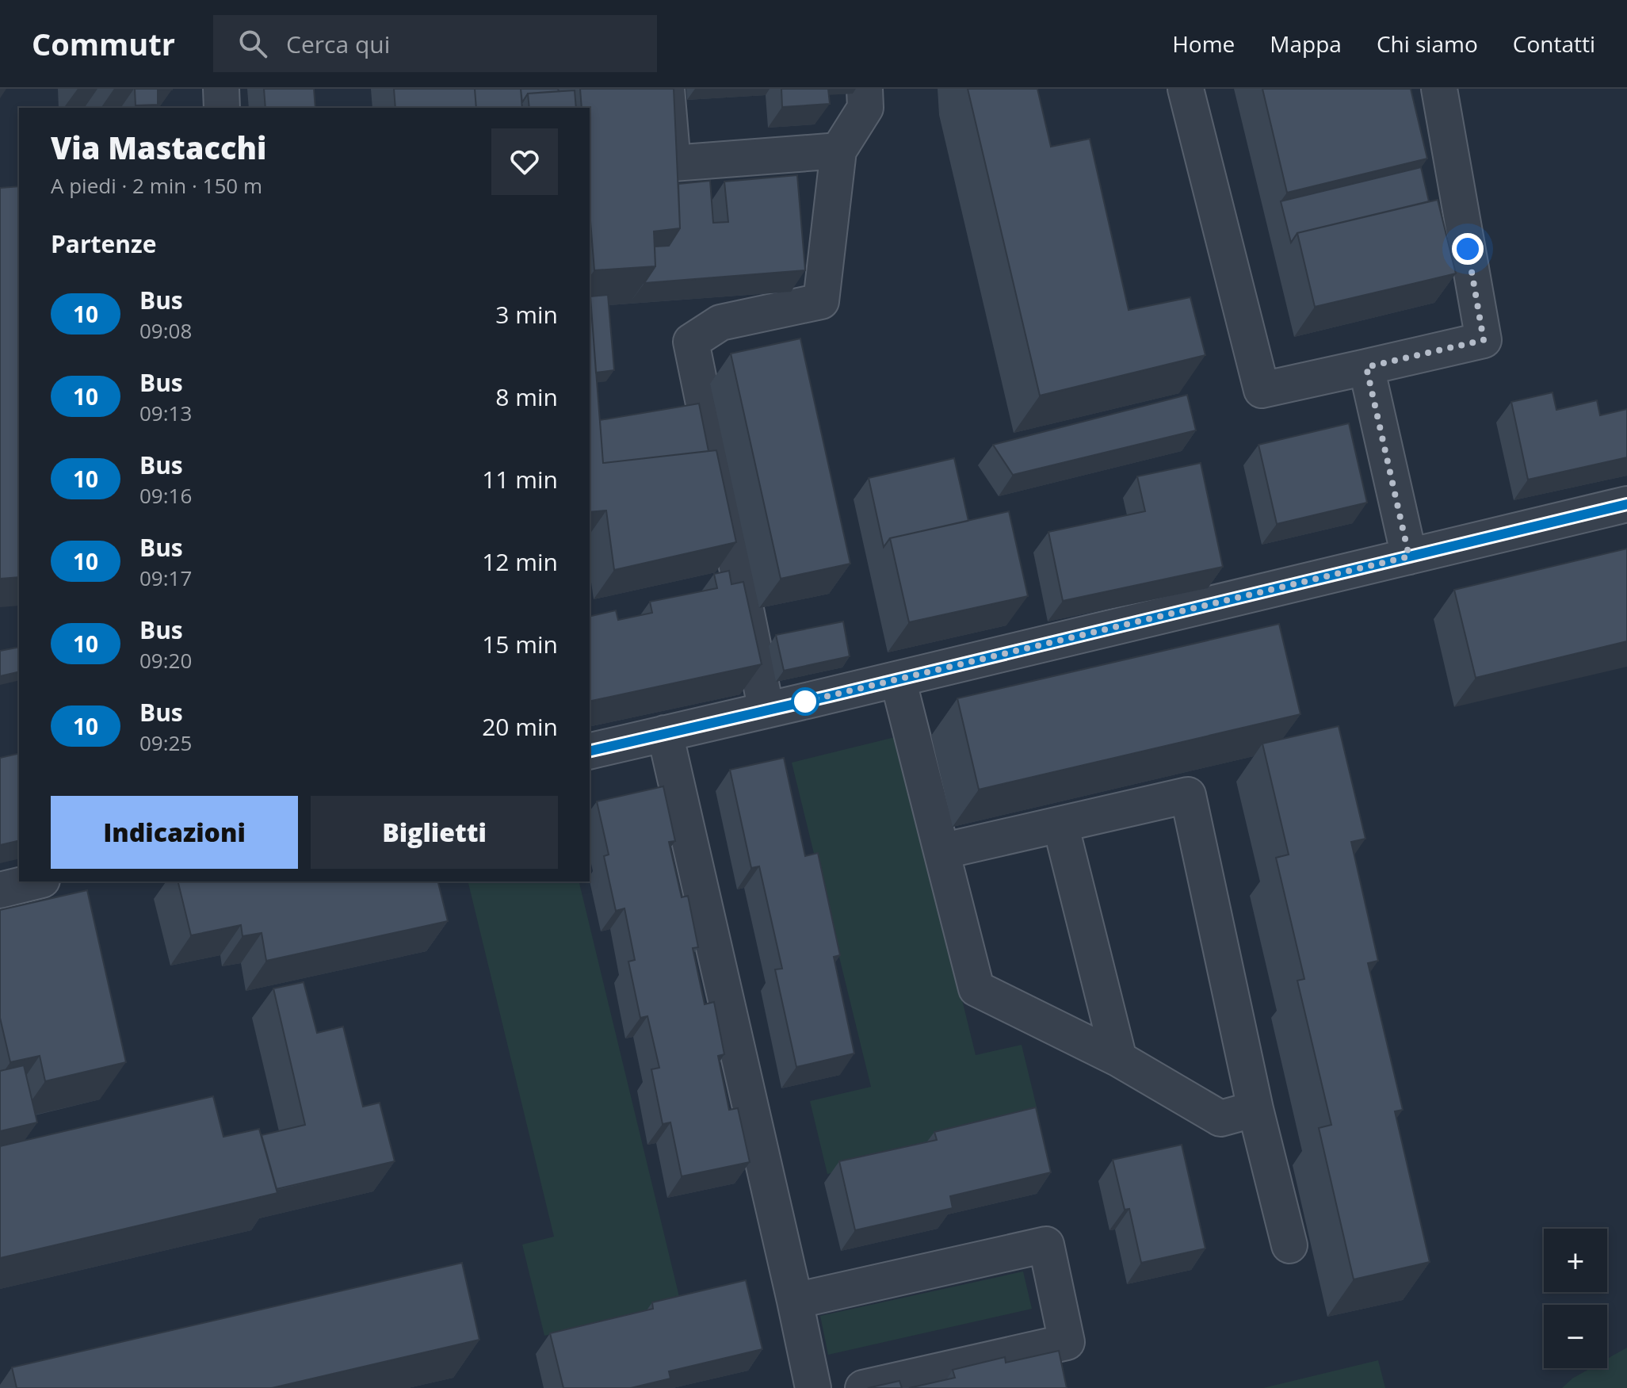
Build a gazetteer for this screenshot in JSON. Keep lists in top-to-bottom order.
{
  "lines": ["bus line 10"],
  "page": {
    "header": "Commutr",
    "search": "Cerca qui",
    "nav": [
      "Home",
      "Mappa",
      "Chi siamo",
      "Contatti"
    ],
    "heading": [
      ["Via Mastacchi", "A piedi · 2 min · 150 m"],
      "Partenze"
    ],
    "list": [
      {
        "mark": "10",
        "name": "Bus",
        "note": "09:08",
        "value": "3 min"
      },
      {
        "mark": "10",
        "name": "Bus",
        "note": "09:13",
        "value": "8 min"
      },
      {
        "mark": "10",
        "name": "Bus",
        "note": "09:16",
        "value": "11 min"
      },
      {
        "mark": "10",
        "name": "Bus",
        "note": "09:17",
        "value": "12 min"
      },
      {
        "mark": "10",
        "name": "Bus",
        "note": "09:20",
        "value": "15 min"
      },
      {
        "mark": "10",
        "name": "Bus",
        "note": "09:25",
        "value": "20 min"
      }
    ],
    "buttons": ["Indicazioni", "Biglietti"],
    "map_buttons": ["+", "−"]
  }
}
